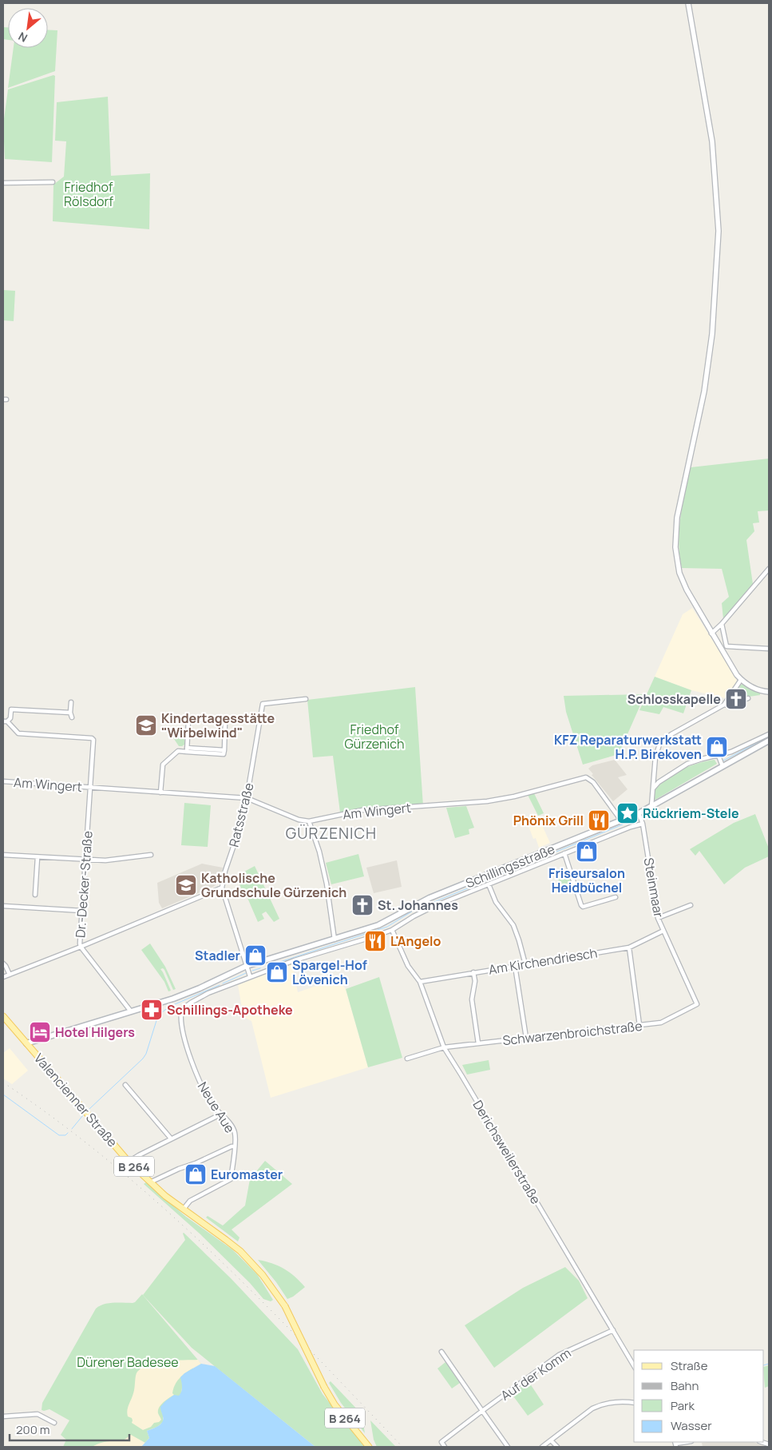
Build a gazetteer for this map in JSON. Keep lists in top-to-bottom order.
{
  "streets": {
    "main road": ["Schillingsstraße", "Valencienner Straße", "B 264"],
    "street": [
      "Am Wingert",
      "Ratsstraße",
      "Dr.-Decker-Straße",
      "Steinmaar",
      "Am Kirchendriesch",
      "Schwarzenbroichstraße",
      "Neue Aue",
      "Derichsweilerstraße",
      "Auf der Komm"
    ]
  },
  "crossings": [
    ["Am Wingert", "Ratsstraße"],
    ["Am Wingert", "Schillingsstraße"],
    ["Am Wingert", "Dr.-Decker-Straße"],
    ["Schillingsstraße", "Dr.-Decker-Straße"],
    ["Schillingsstraße", "Steinmaar"],
    ["Schillingsstraße", "Valencienner Straße"],
    ["Schillingsstraße", "Neue Aue"],
    ["Schillingsstraße", "Derichsweilerstraße"],
    ["Steinmaar", "Am Kirchendriesch"],
    ["Steinmaar", "Schwarzenbroichstraße"],
    ["Am Kirchendriesch", "Derichsweilerstraße"],
    ["Schwarzenbroichstraße", "Derichsweilerstraße"],
    ["Valencienner Straße", "Neue Aue"],
    ["Derichsweilerstraße", "Auf der Komm"]
  ],
  "districts": ["GÜRZENICH"],
  "parks": ["Friedhof Rölsdorf", "Friedhof Gürzenich", "Dürener Badesee"],
  "places": {
    "church": ["Schlosskapelle", "St. Johannes"],
    "school or university": ["Kindertagesstätte \"Wirbelwind\"", "Katholische Grundschule Gürzenich"],
    "shop": [
      "KFZ Reparaturwerkstatt H.P. Birekoven",
      "Friseursalon Heidbüchel",
      "Stadler",
      "Spargel-Hof Lövenich",
      "Euromaster"
    ],
    "place": ["Rückriem-Stele"],
    "restaurant": ["Phönix Grill", "L'Angelo"],
    "pharmacy": ["Schillings-Apotheke"],
    "hotel": ["Hotel Hilgers"]
  },
  "legend": [
    "Straße",
    "Bahn",
    "Park",
    "Wasser"
  ],
  "scale_bar": "200 m",
  "north": "bottom left"
}
